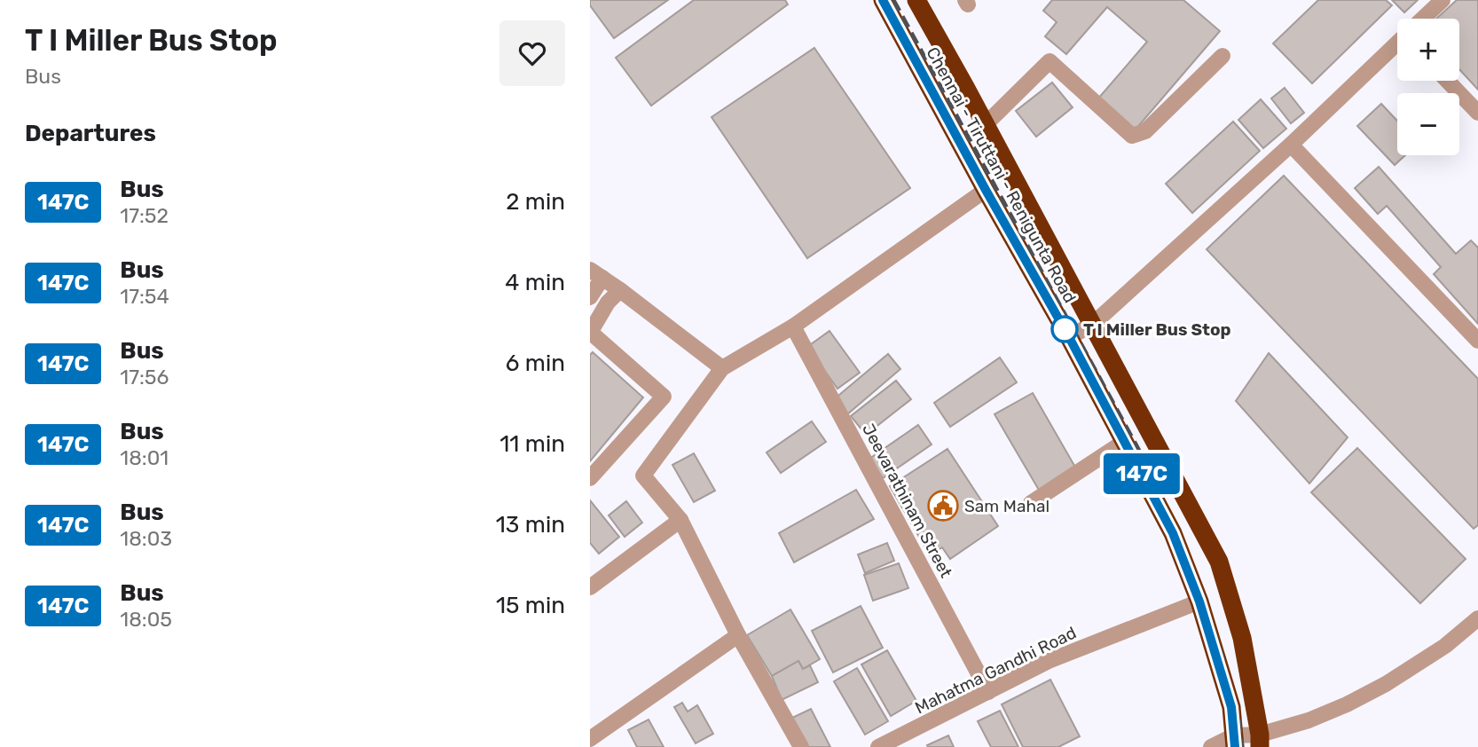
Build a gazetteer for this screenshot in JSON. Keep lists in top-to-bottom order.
{
  "streets": {
    "highway": ["Chennai - Tiruttani - Renigunta Road"],
    "street": ["Jeevarathinam Street", "Mahatma Gandhi Road"]
  },
  "crossings": [
    ["Chennai - Tiruttani - Renigunta Road", "Mahatma Gandhi Road"],
    ["Jeevarathinam Street", "Mahatma Gandhi Road"]
  ],
  "places": {
    "other": ["T I Miller Bus Stop"],
    "public building": ["Sam Mahal"]
  },
  "lines": ["bus line 147C"],
  "page": {
    "heading": [
      ["T I Miller Bus Stop", "Bus"],
      "Departures"
    ],
    "on_map": "147C",
    "map_buttons": ["+", "−"],
    "list": [
      {
        "mark": "147C",
        "name": "Bus",
        "note": "17:52",
        "value": "2 min"
      },
      {
        "mark": "147C",
        "name": "Bus",
        "note": "17:54",
        "value": "4 min"
      },
      {
        "mark": "147C",
        "name": "Bus",
        "note": "17:56",
        "value": "6 min"
      },
      {
        "mark": "147C",
        "name": "Bus",
        "note": "18:01",
        "value": "11 min"
      },
      {
        "mark": "147C",
        "name": "Bus",
        "note": "18:03",
        "value": "13 min"
      },
      {
        "mark": "147C",
        "name": "Bus",
        "note": "18:05",
        "value": "15 min"
      }
    ]
  }
}
